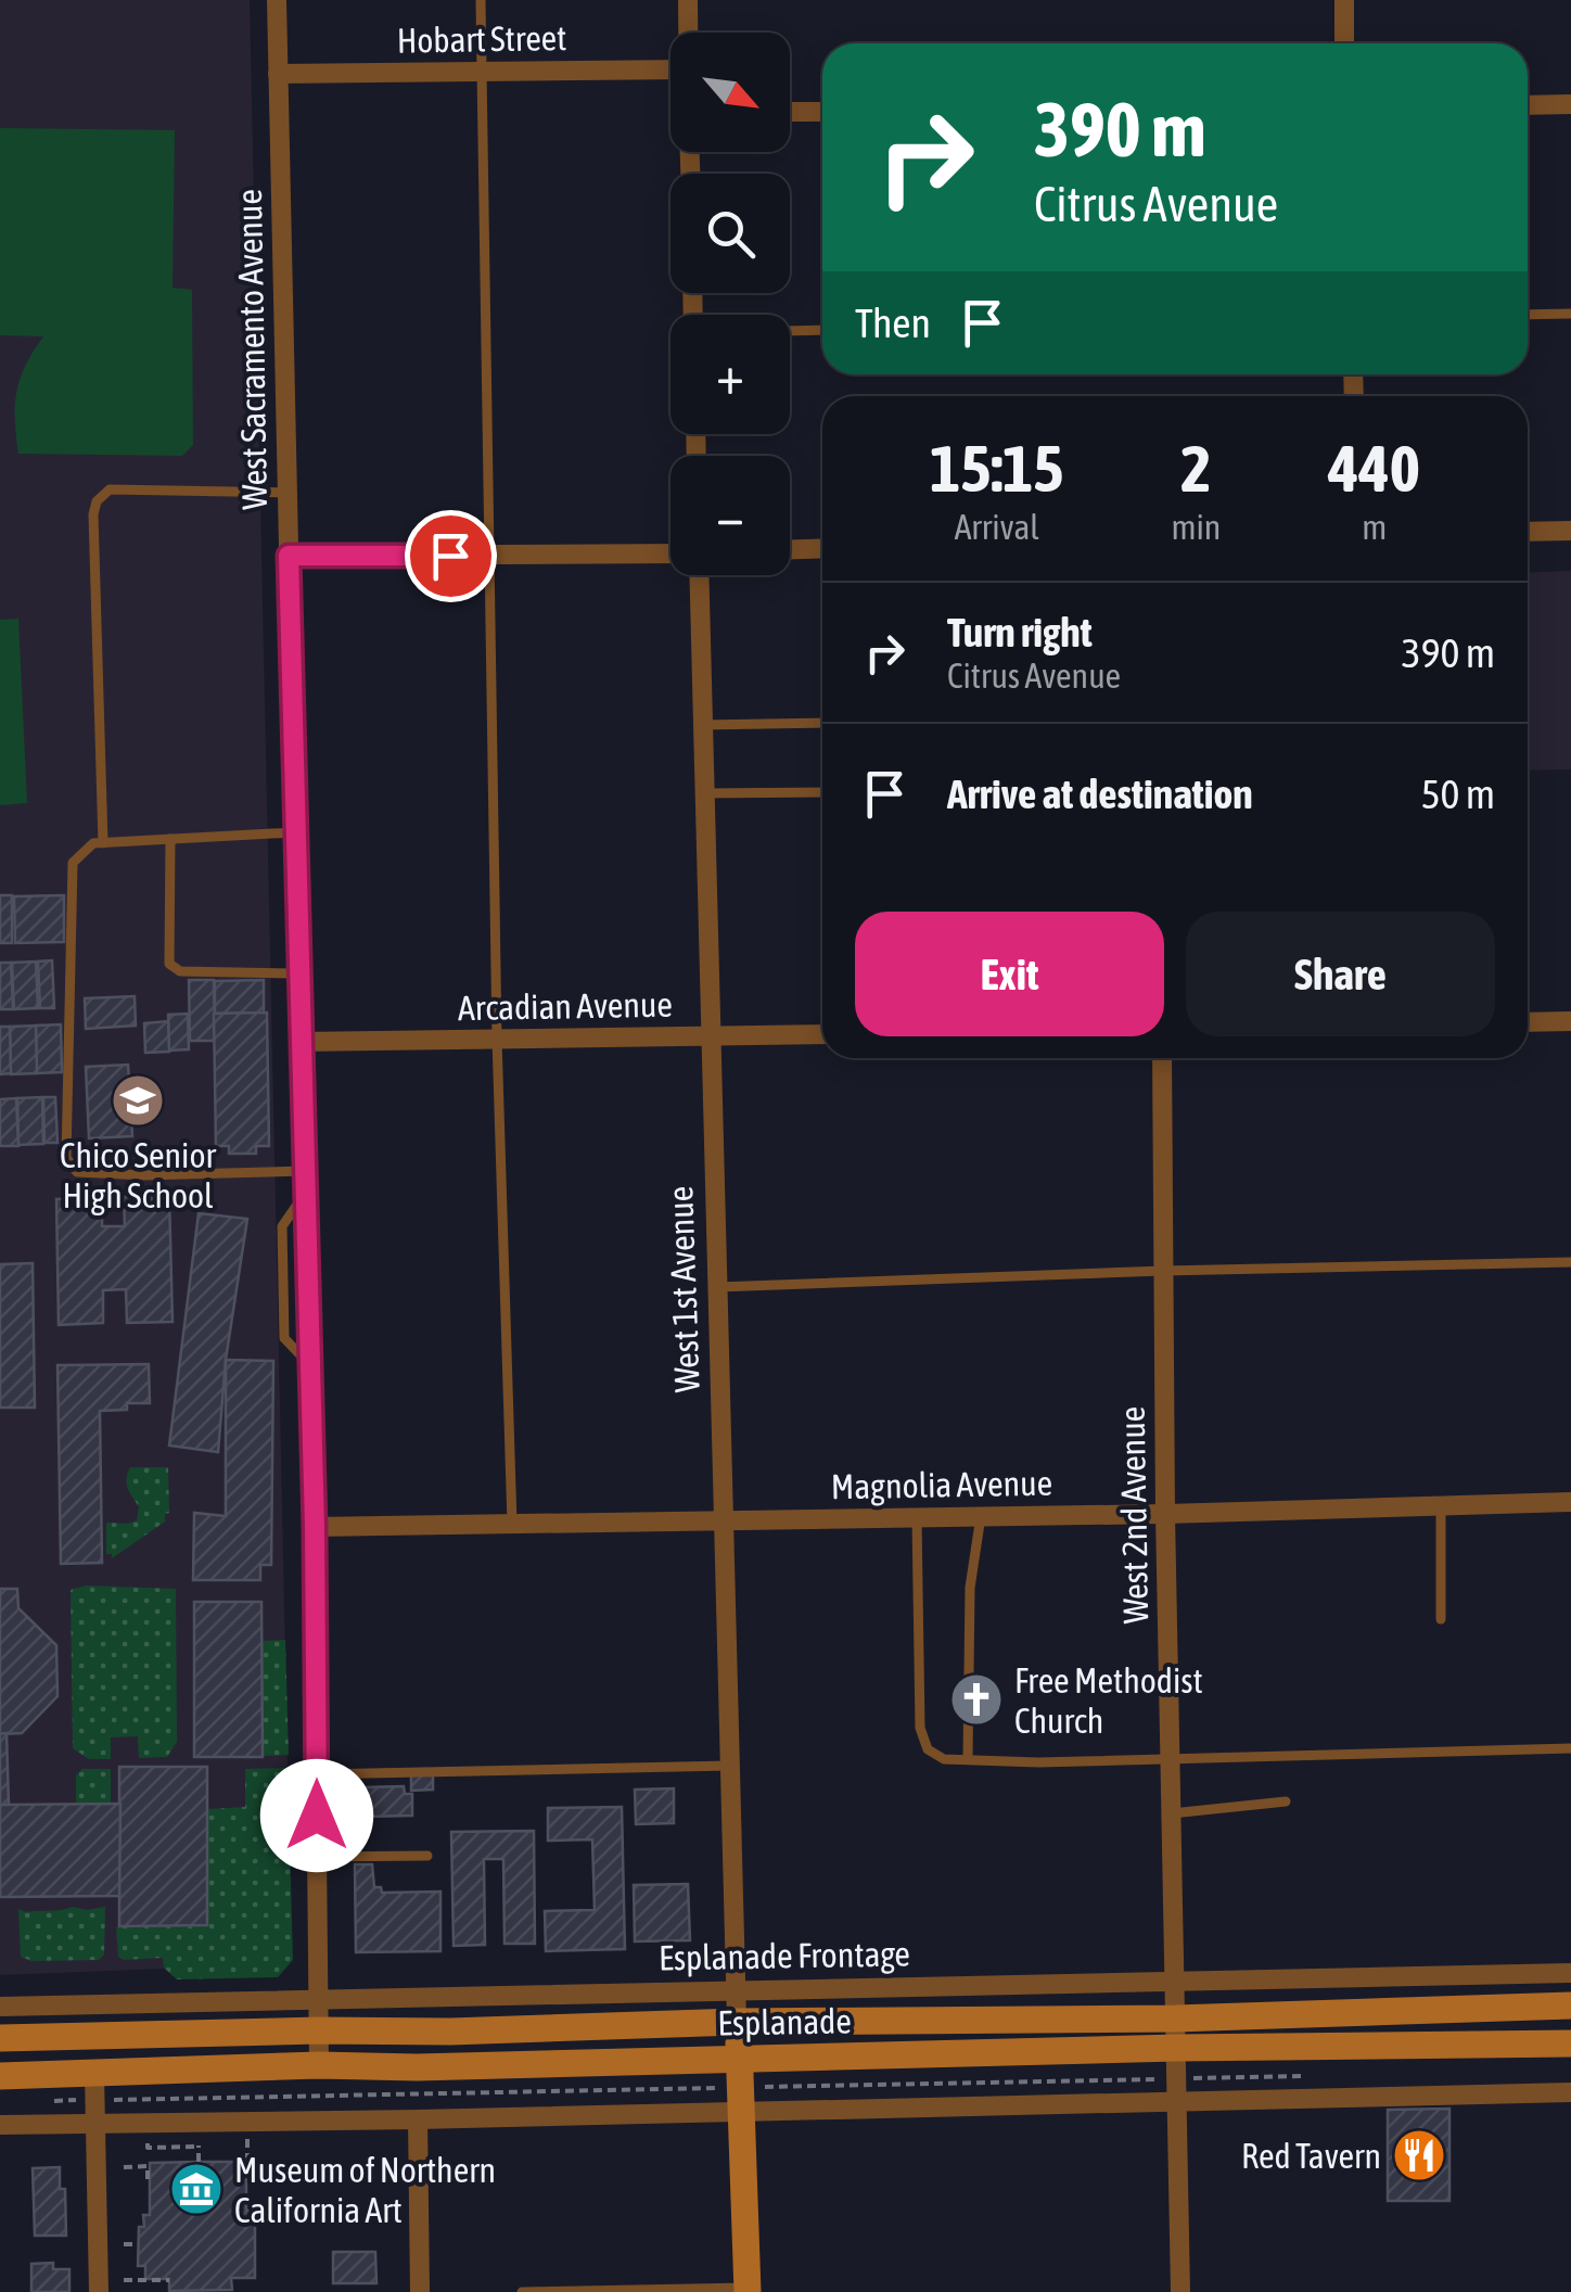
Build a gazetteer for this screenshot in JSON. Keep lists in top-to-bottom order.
{
  "streets": {
    "main road": ["Esplanade"],
    "street": [
      "Hobart Street",
      "West Sacramento Avenue",
      "Arcadian Avenue",
      "West 1st Avenue",
      "Magnolia Avenue",
      "West 2nd Avenue",
      "Esplanade Frontage"
    ]
  },
  "crossings": [
    ["Hobart Street", "West Sacramento Avenue"],
    ["West Sacramento Avenue", "Arcadian Avenue"],
    ["West Sacramento Avenue", "Magnolia Avenue"],
    ["West Sacramento Avenue", "Esplanade Frontage"],
    ["West Sacramento Avenue", "Esplanade"],
    ["Arcadian Avenue", "West 1st Avenue"],
    ["West 1st Avenue", "Magnolia Avenue"],
    ["West 1st Avenue", "Esplanade Frontage"],
    ["West 1st Avenue", "Esplanade"],
    ["Magnolia Avenue", "West 2nd Avenue"],
    ["West 2nd Avenue", "Esplanade Frontage"],
    ["West 2nd Avenue", "Esplanade"]
  ],
  "places": {
    "school or university": ["Chico Senior High School"],
    "church": ["Free Methodist Church"],
    "restaurant": ["Red Tavern"],
    "museum": ["Museum of Northern California Art"]
  },
  "north": "bottom right",
  "page": {
    "map_buttons": ["+", "−"],
    "turn": ["390 m", "Citrus Avenue"],
    "then": "Then",
    "eta": [
      "15:15",
      "Arrival",
      "2",
      "min",
      "440",
      "m"
    ],
    "list": [
      {
        "name": "Turn right",
        "note": "Citrus Avenue",
        "value": "390 m"
      },
      {
        "name": "Arrive at destination",
        "value": "50 m"
      }
    ],
    "buttons": ["Exit", "Share"]
  }
}
